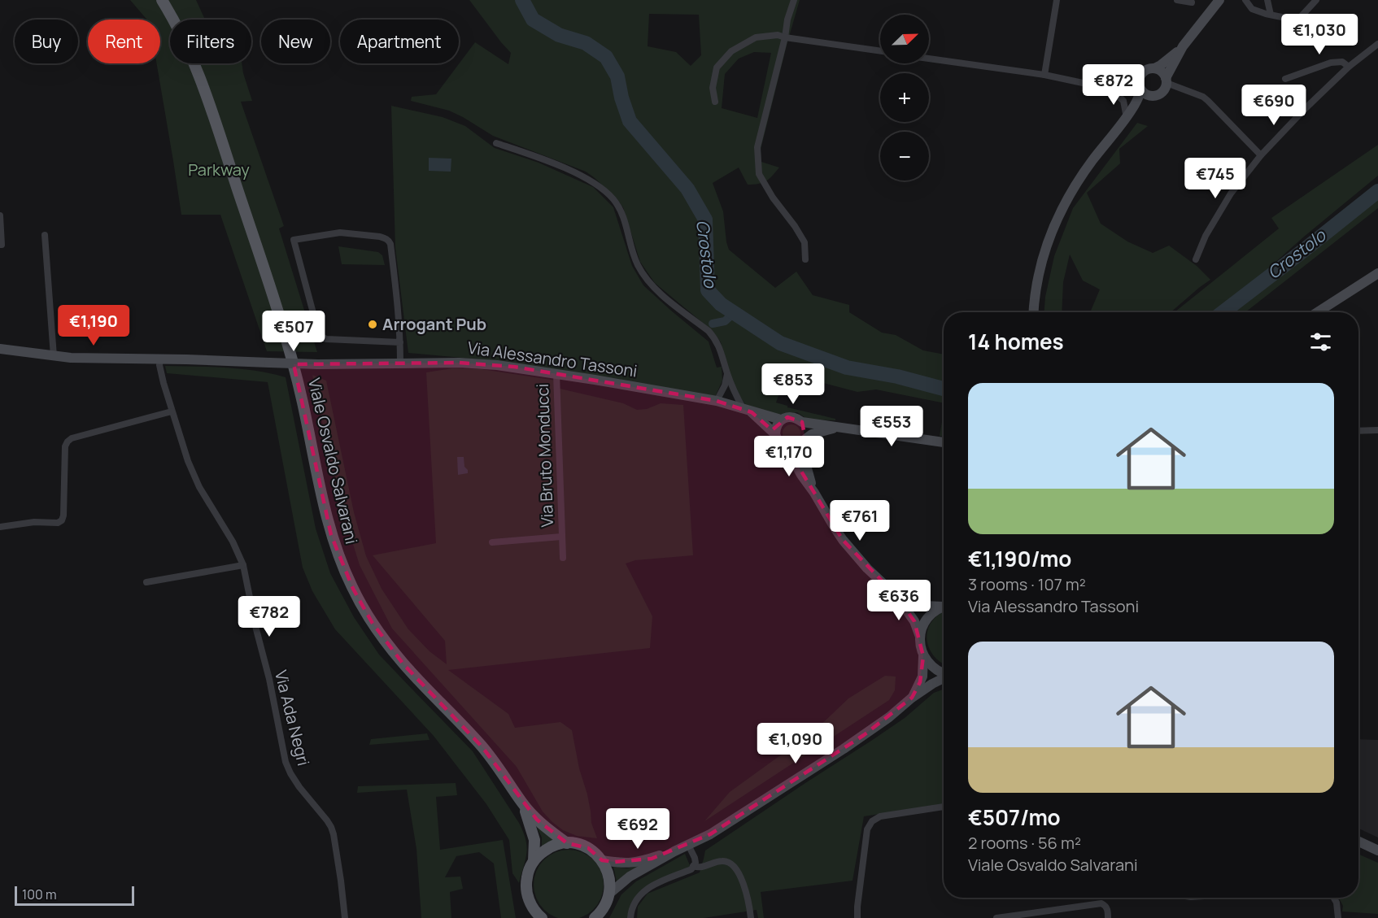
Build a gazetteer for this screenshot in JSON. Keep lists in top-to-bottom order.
{
  "streets": {
    "main road": ["Viale Osvaldo Salvarani"],
    "street": ["Via Alessandro Tassoni", "Via Bruto Monducci", "Via Ada Negri"]
  },
  "crossings": [
    ["Via Alessandro Tassoni", "Via Bruto Monducci"],
    ["Via Alessandro Tassoni", "Via Ada Negri"]
  ],
  "water": ["Crostolo"],
  "parks": ["Parkway"],
  "places": ["Arrogant Pub"],
  "scale_bar": "100 m",
  "north": "top right",
  "page": {
    "price": [
      "€1,030",
      "€872",
      "€690",
      "€745",
      "€1,190",
      "€507",
      "€853",
      "€553",
      "€1,170",
      "€761",
      "€636",
      "€782",
      "€1,090",
      "€692"
    ],
    "map_buttons": ["+", "−"],
    "chip": [
      "Buy",
      "Rent",
      "Filters",
      "New",
      "Apartment"
    ],
    "heading": "14 homes",
    "list": [
      {
        "name": "€1,190/mo",
        "note": "3 rooms · 107 m² · Via Alessandro Tassoni"
      },
      {
        "name": "€507/mo",
        "note": "2 rooms · 56 m² · Viale Osvaldo Salvarani"
      }
    ],
    "scale": "100 m"
  }
}
